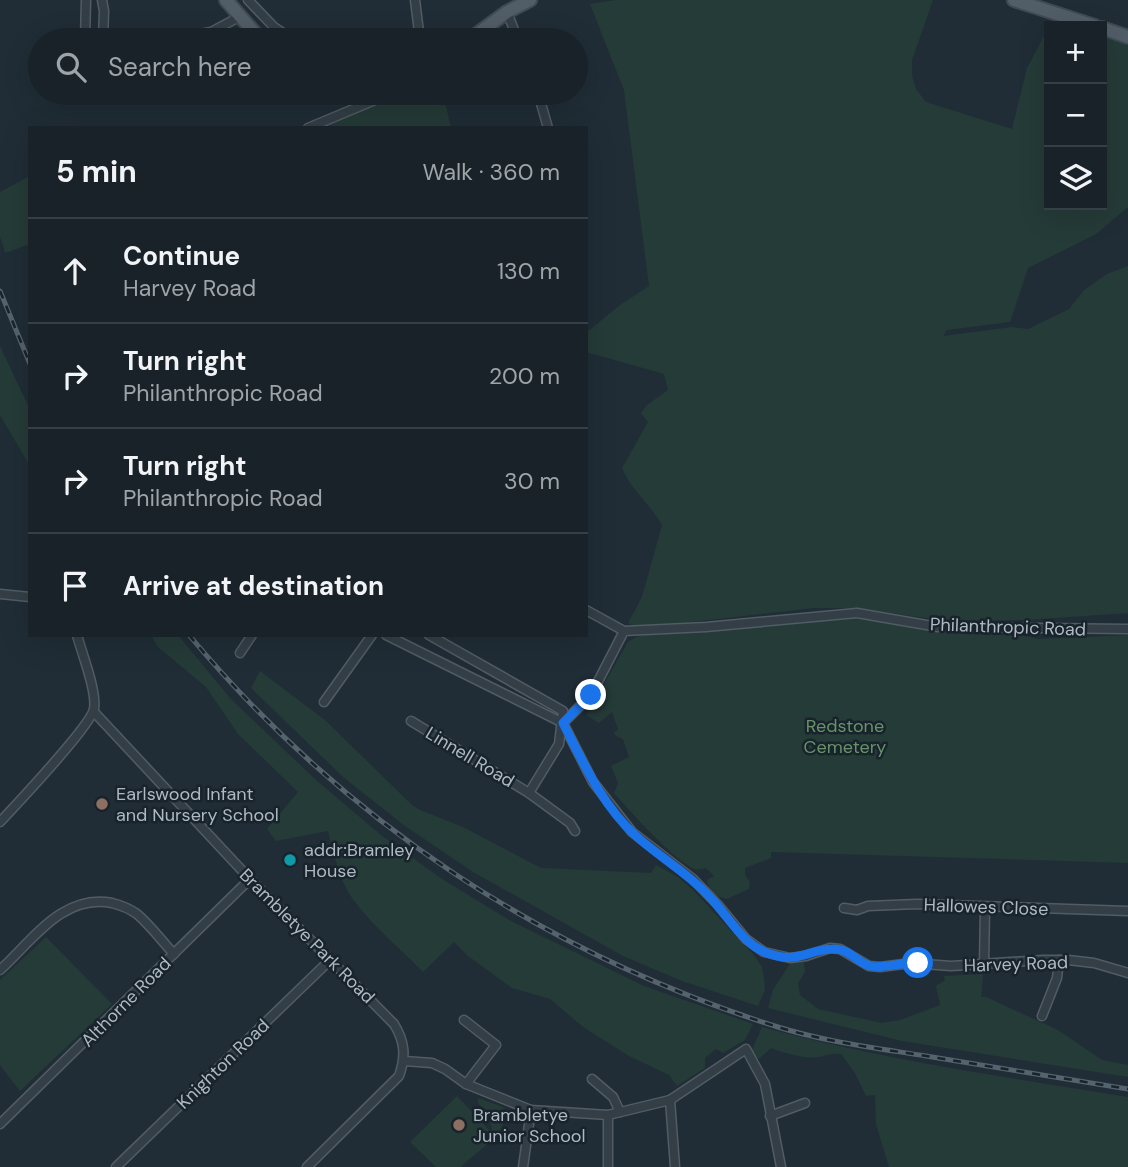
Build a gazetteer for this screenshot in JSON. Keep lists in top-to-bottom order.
{
  "streets": {
    "street": [
      "Philanthropic Road",
      "Linnell Road",
      "Hallowes Close",
      "Brambletye Park Road",
      "Harvey Road",
      "Althorne Road",
      "Knighton Road"
    ]
  },
  "crossings": [
    ["Linnell Road", "Harvey Road"],
    ["Brambletye Park Road", "Althorne Road"],
    ["Brambletye Park Road", "Knighton Road"]
  ],
  "parks": ["Redstone Cemetery"],
  "places": ["Earlswood Infant and Nursery School", "addr:Bramley House", "Brambletye Junior School"],
  "page": {
    "map_buttons": ["+", "−"],
    "search": "Search here",
    "heading": ["5 min", "Walk · 360 m"],
    "list": [
      ["Continue", "Harvey Road", "130 m"],
      ["Turn right", "Philanthropic Road", "200 m"],
      ["Turn right", "Philanthropic Road", "30 m"],
      "Arrive at destination"
    ]
  }
}
